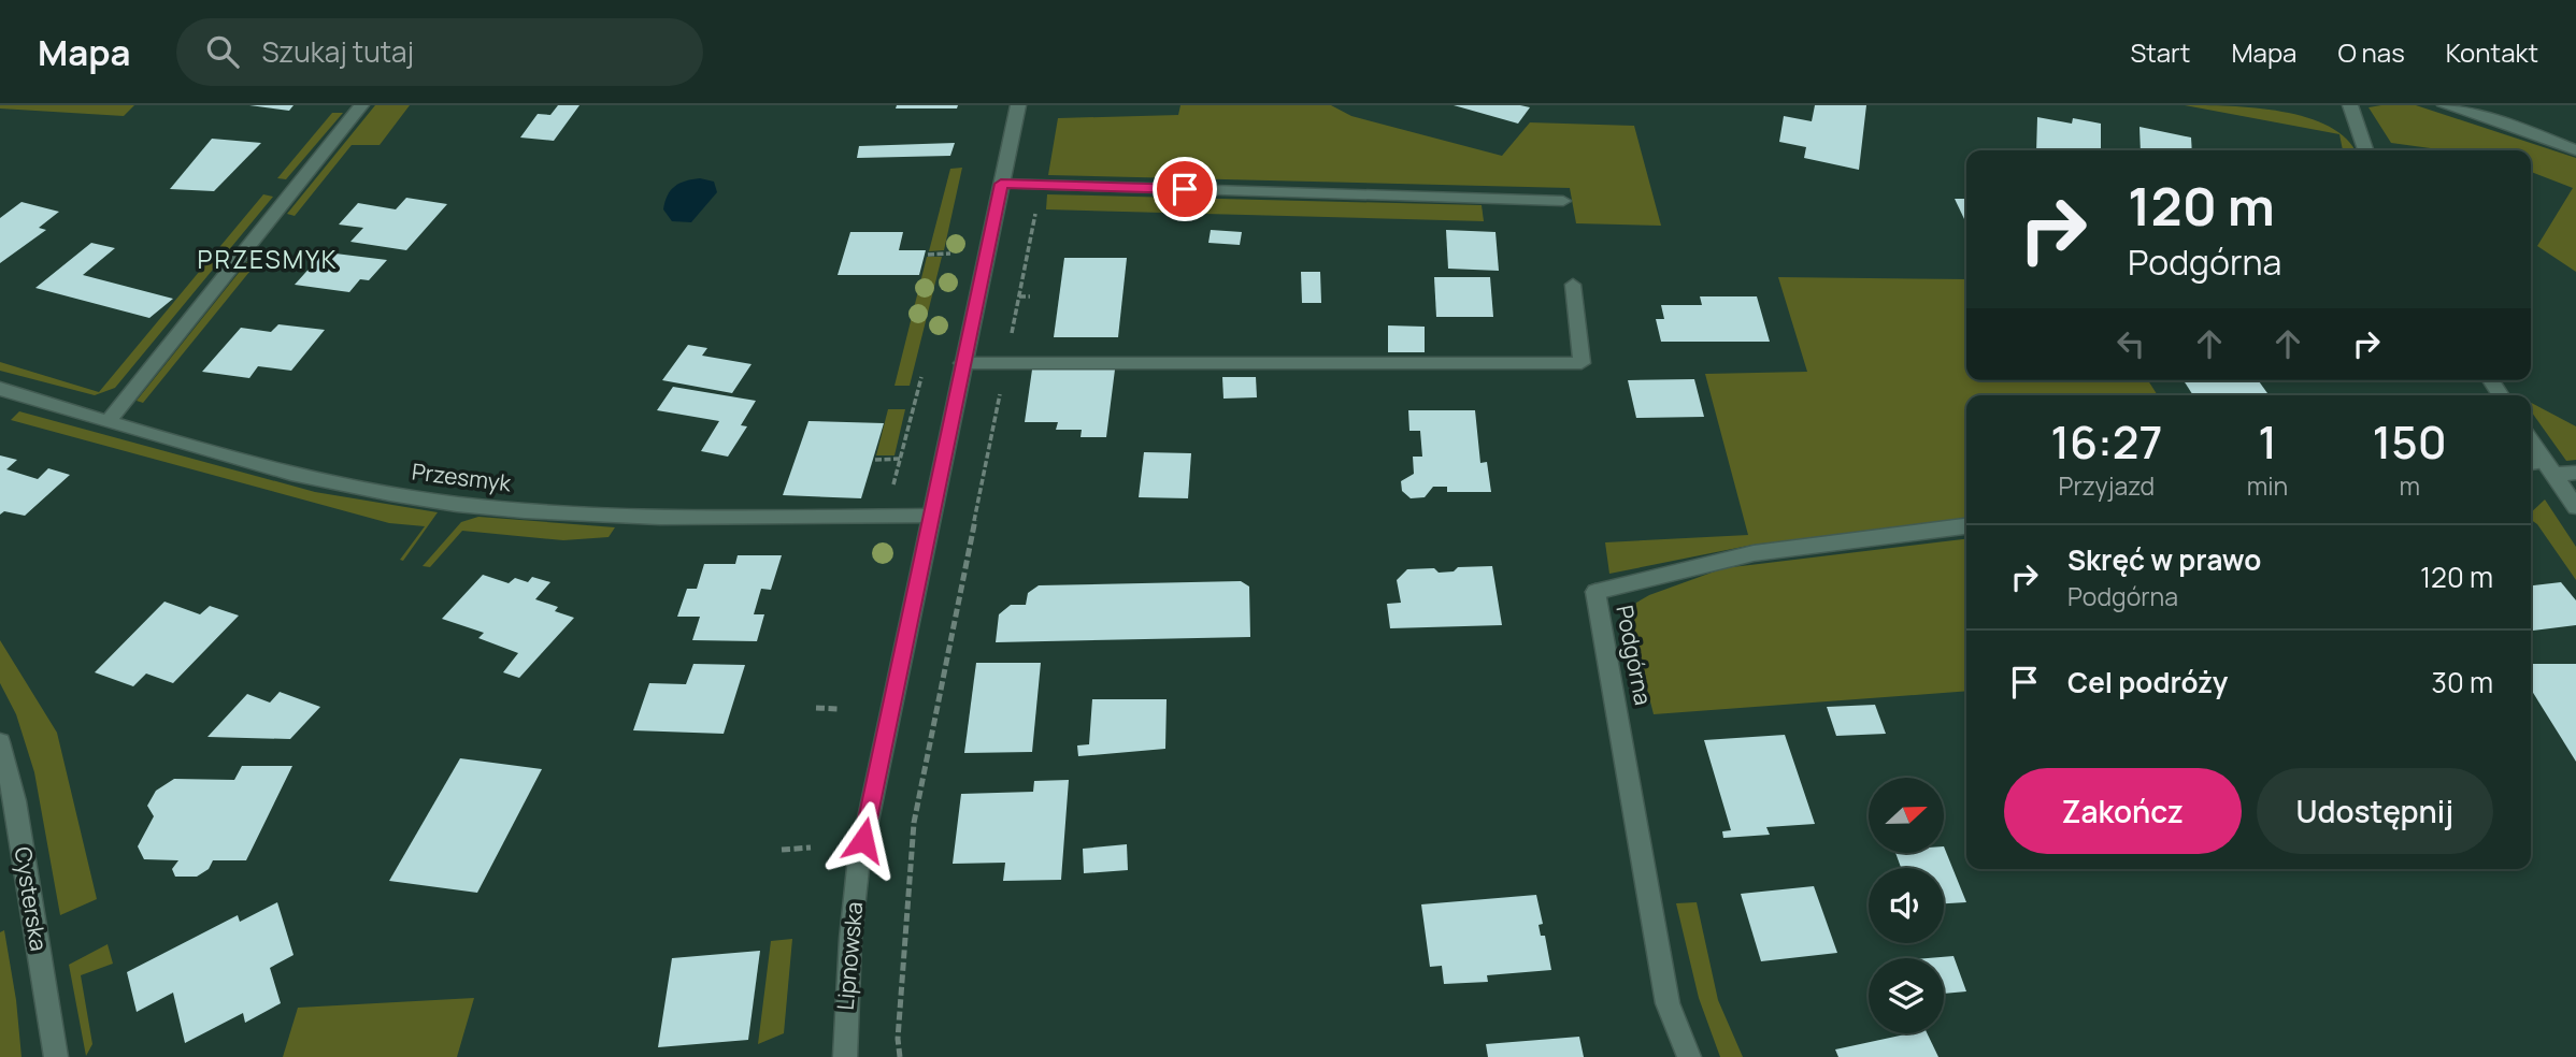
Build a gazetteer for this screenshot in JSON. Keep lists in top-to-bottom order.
{
  "streets": {
    "street": [
      "Przesmyk",
      "Podgórna",
      "Cysterska",
      "Lipnowska"
    ]
  },
  "crossings": [
    ["Przesmyk", "Lipnowska"]
  ],
  "districts": ["PRZESMYK"],
  "north": "right",
  "page": {
    "header": "Mapa",
    "search": "Szukaj tutaj",
    "nav": [
      "Start",
      "Mapa",
      "O nas",
      "Kontakt"
    ],
    "turn": ["120 m", "Podgórna"],
    "eta": [
      "16:27",
      "Przyjazd",
      "1",
      "min",
      "150",
      "m"
    ],
    "list": [
      {
        "name": "Skręć w prawo",
        "note": "Podgórna",
        "value": "120 m"
      },
      {
        "name": "Cel podróży",
        "value": "30 m"
      }
    ],
    "buttons": ["Zakończ", "Udostępnij"]
  }
}
